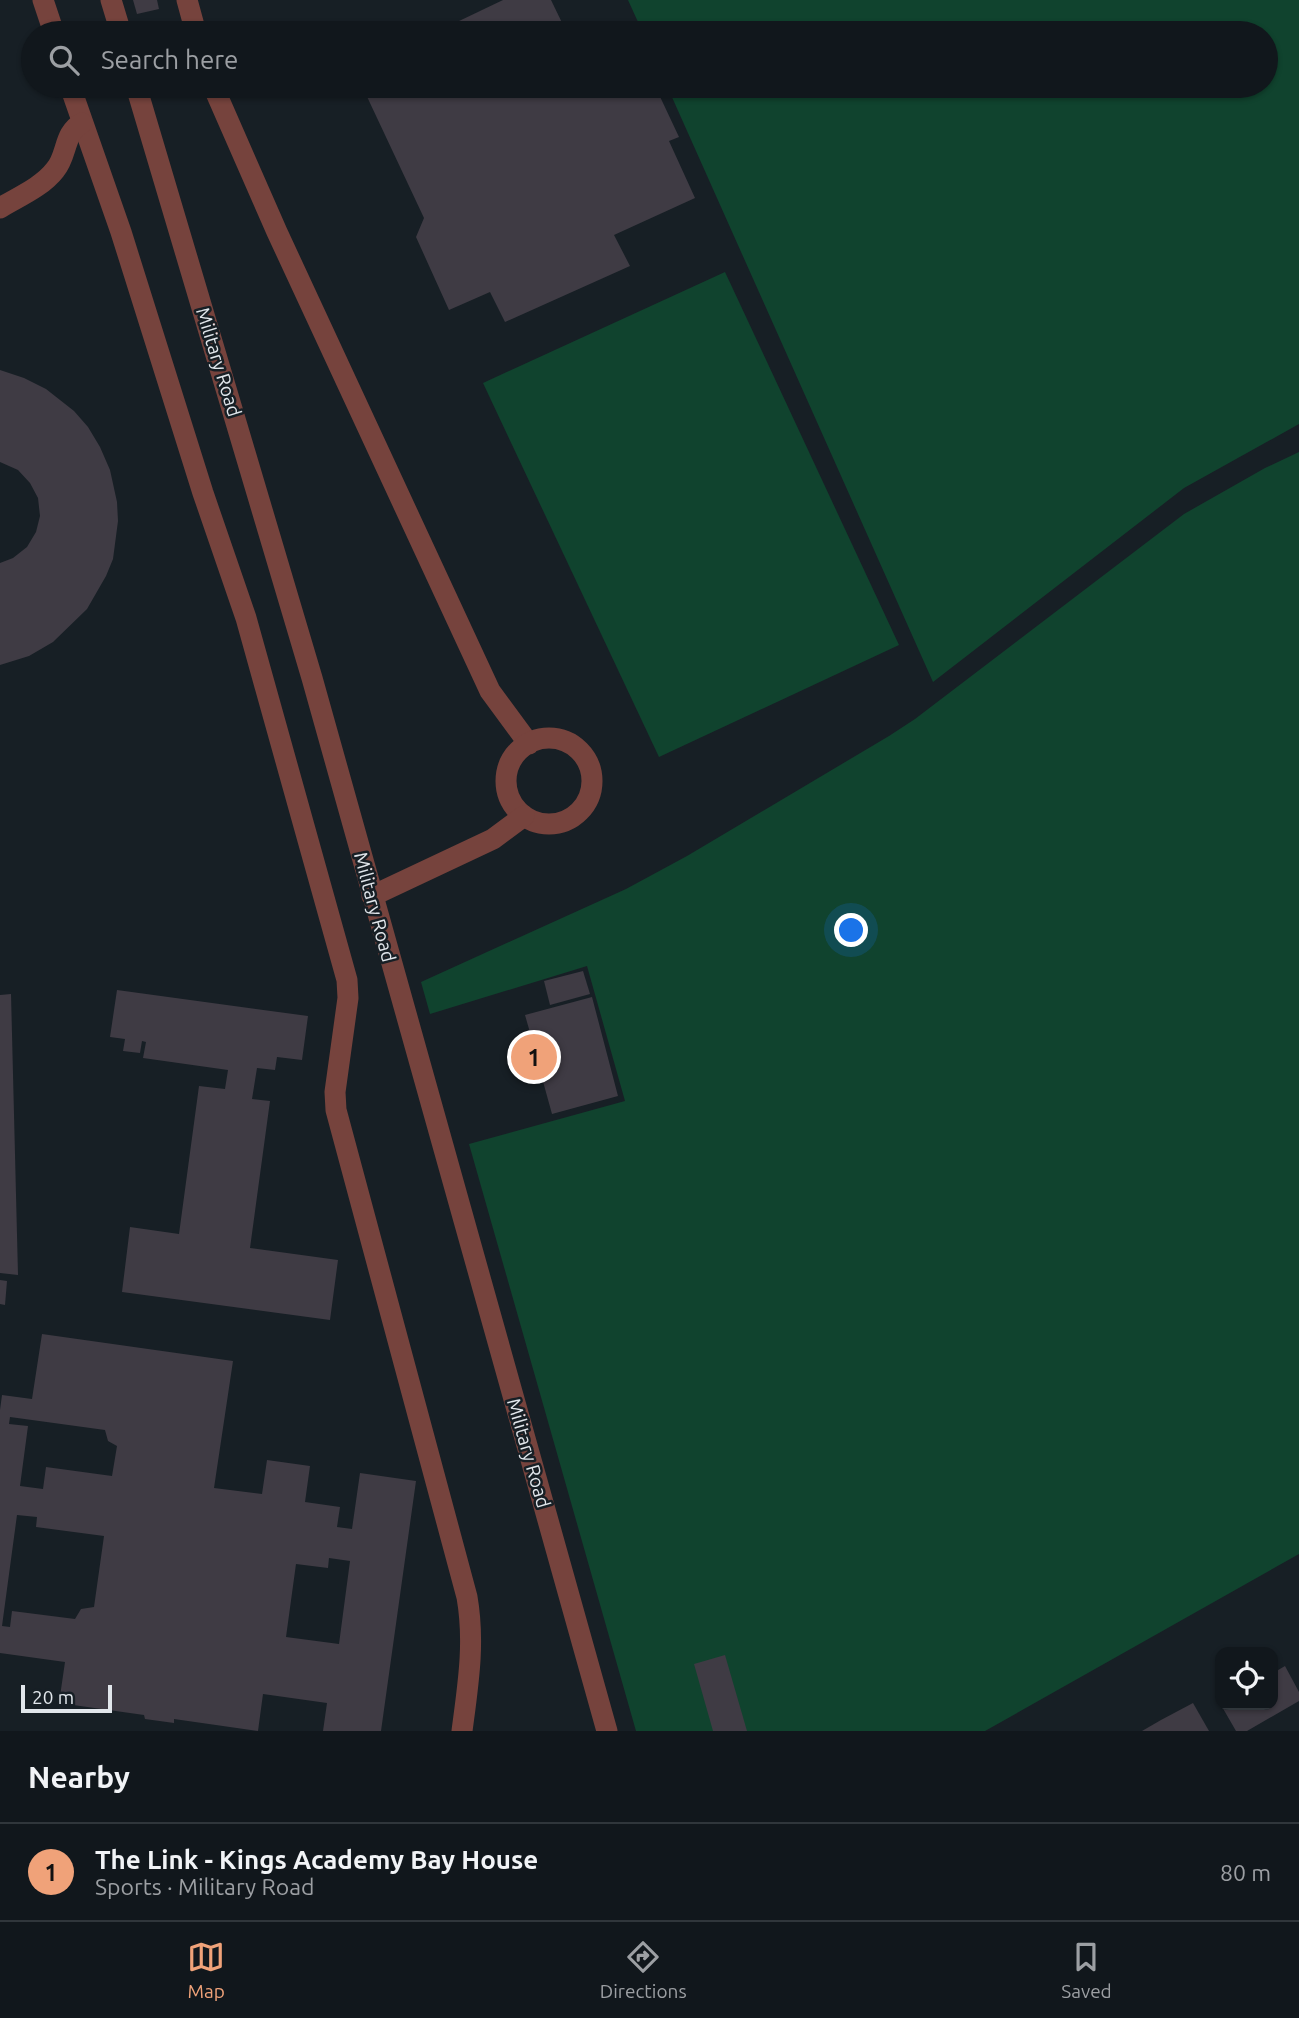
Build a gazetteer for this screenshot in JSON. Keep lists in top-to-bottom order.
{
  "streets": {
    "street": ["Military Road"]
  },
  "scale_bar": "20 m",
  "page": {
    "search": "Search here",
    "pins": "1",
    "scale": "20 m",
    "heading": "Nearby",
    "list": [
      {
        "mark": "1",
        "name": "The Link - Kings Academy Bay House",
        "note": "Sports · Military Road",
        "value": "80 m"
      }
    ],
    "nav": ["Map", "Directions", "Saved"]
  }
}
